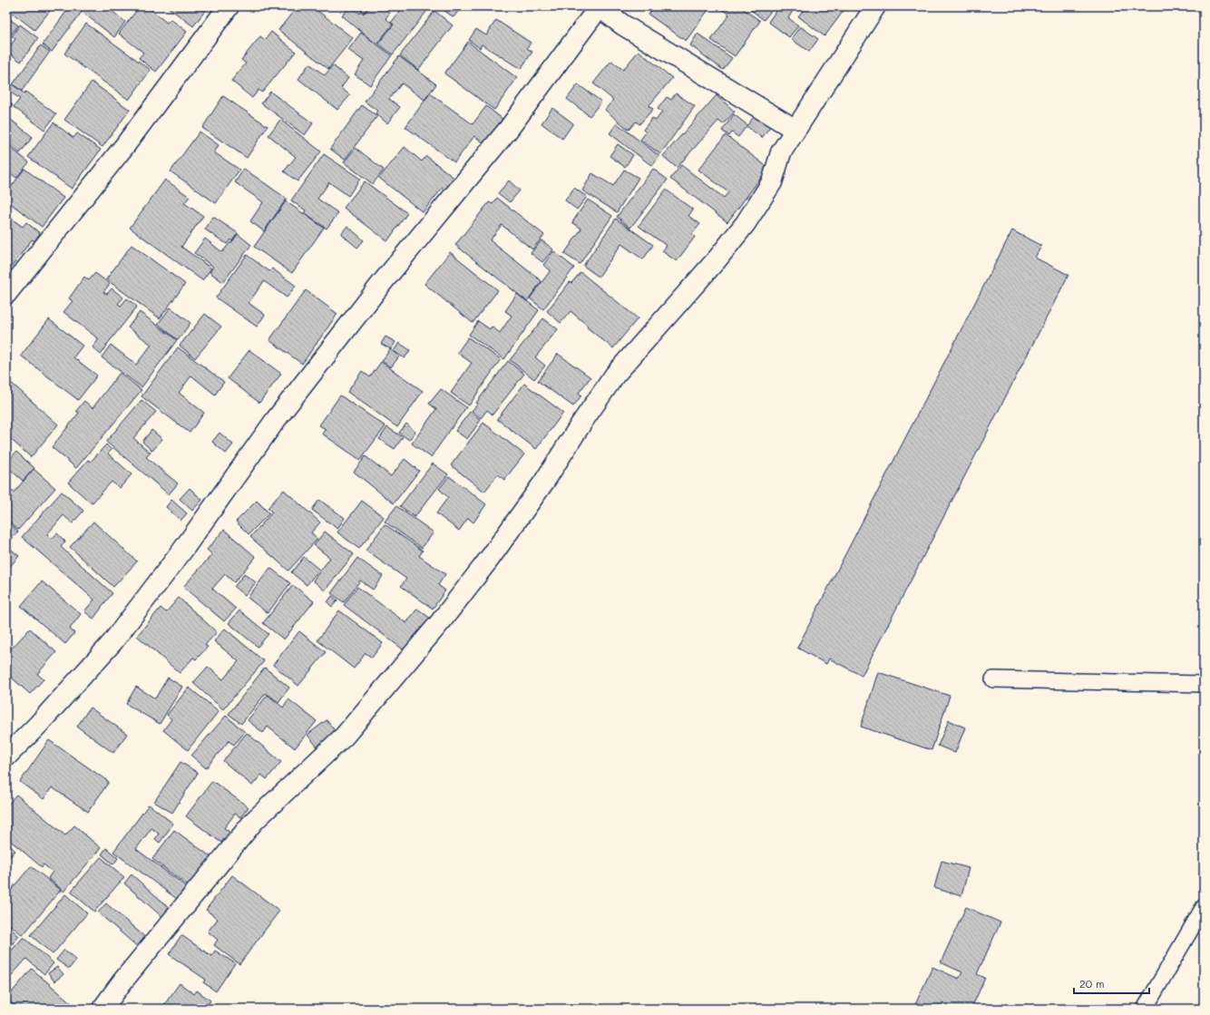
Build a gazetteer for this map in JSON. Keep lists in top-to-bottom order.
{
  "scale_bar": "20 m"
}
